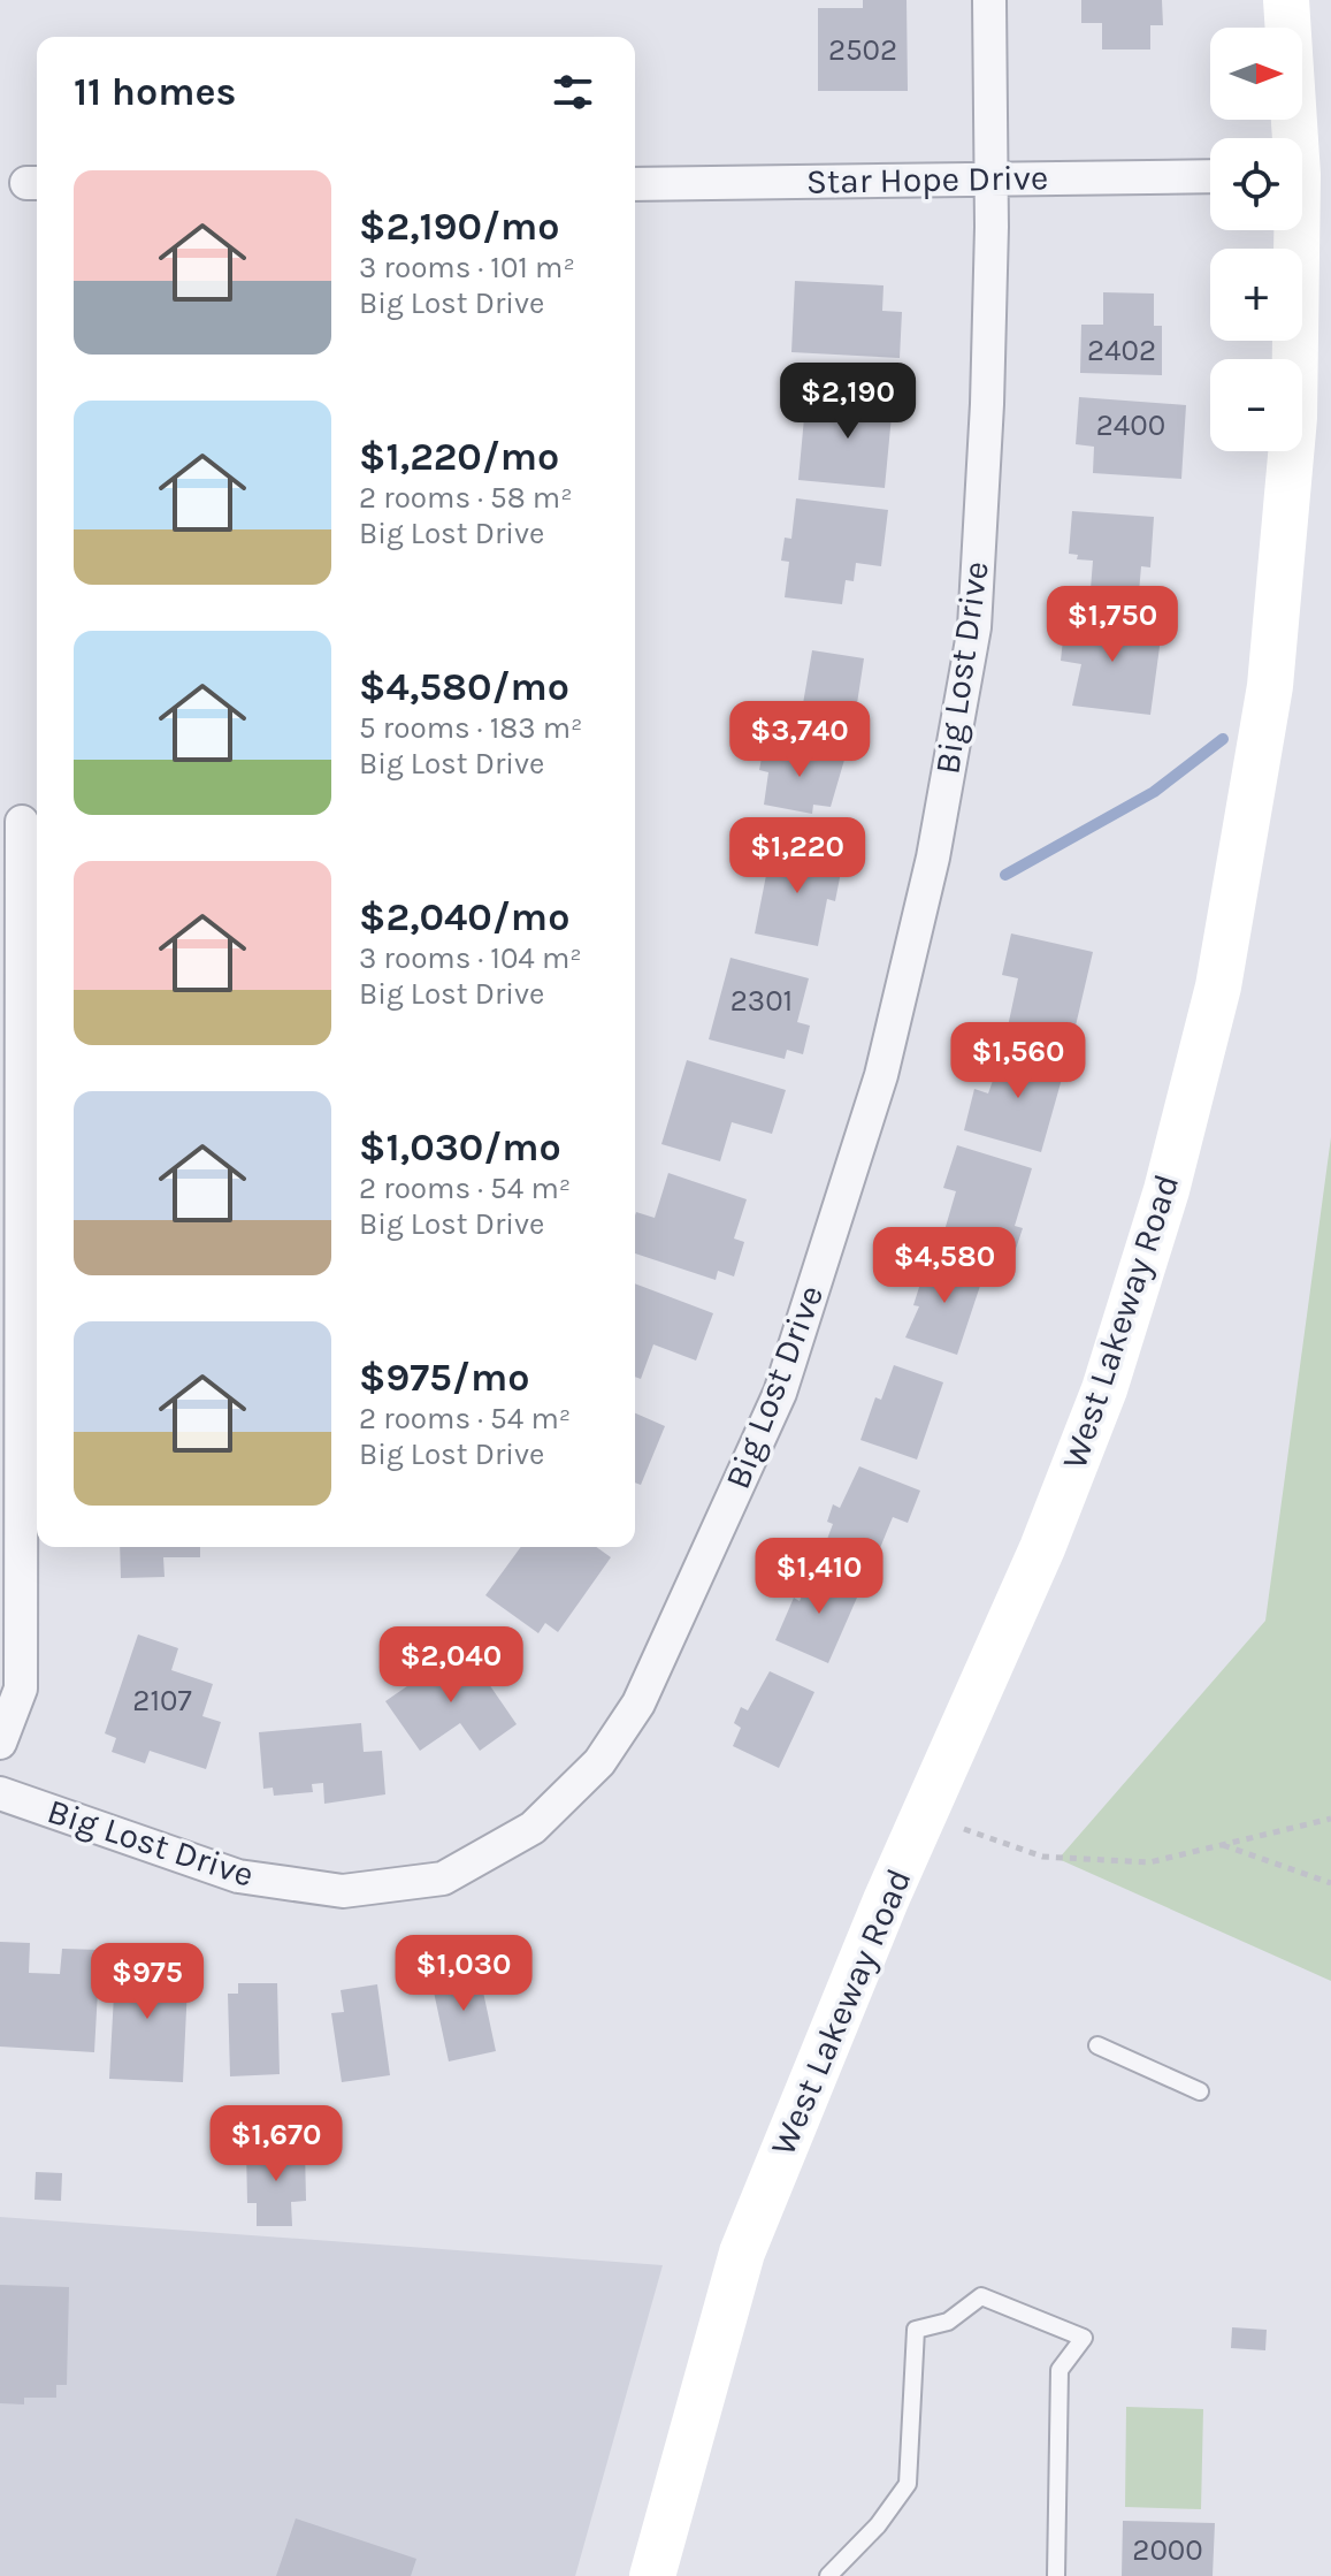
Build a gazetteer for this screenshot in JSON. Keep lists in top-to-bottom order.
{
  "streets": {
    "street": ["Star Hope Drive", "Big Lost Drive", "West Lakeway Road"]
  },
  "crossings": [
    ["Star Hope Drive", "Big Lost Drive"]
  ],
  "house_numbers": [
    "2502",
    "2402",
    "2400",
    "2301",
    "2107",
    "2000"
  ],
  "north": "right",
  "page": {
    "map_buttons": ["+", "−"],
    "heading": "11 homes",
    "list": [
      {
        "name": "$2,190/mo",
        "note": "3 rooms · 101 m² · Big Lost Drive"
      },
      {
        "name": "$1,220/mo",
        "note": "2 rooms · 58 m² · Big Lost Drive"
      },
      {
        "name": "$4,580/mo",
        "note": "5 rooms · 183 m² · Big Lost Drive"
      },
      {
        "name": "$2,040/mo",
        "note": "3 rooms · 104 m² · Big Lost Drive"
      },
      {
        "name": "$1,030/mo",
        "note": "2 rooms · 54 m² · Big Lost Drive"
      },
      {
        "name": "$975/mo",
        "note": "2 rooms · 54 m² · Big Lost Drive"
      }
    ],
    "price": [
      "$2,190",
      "$1,750",
      "$3,740",
      "$1,220",
      "$1,560",
      "$4,580",
      "$1,410",
      "$2,040",
      "$1,030",
      "$975",
      "$1,670"
    ]
  }
}
